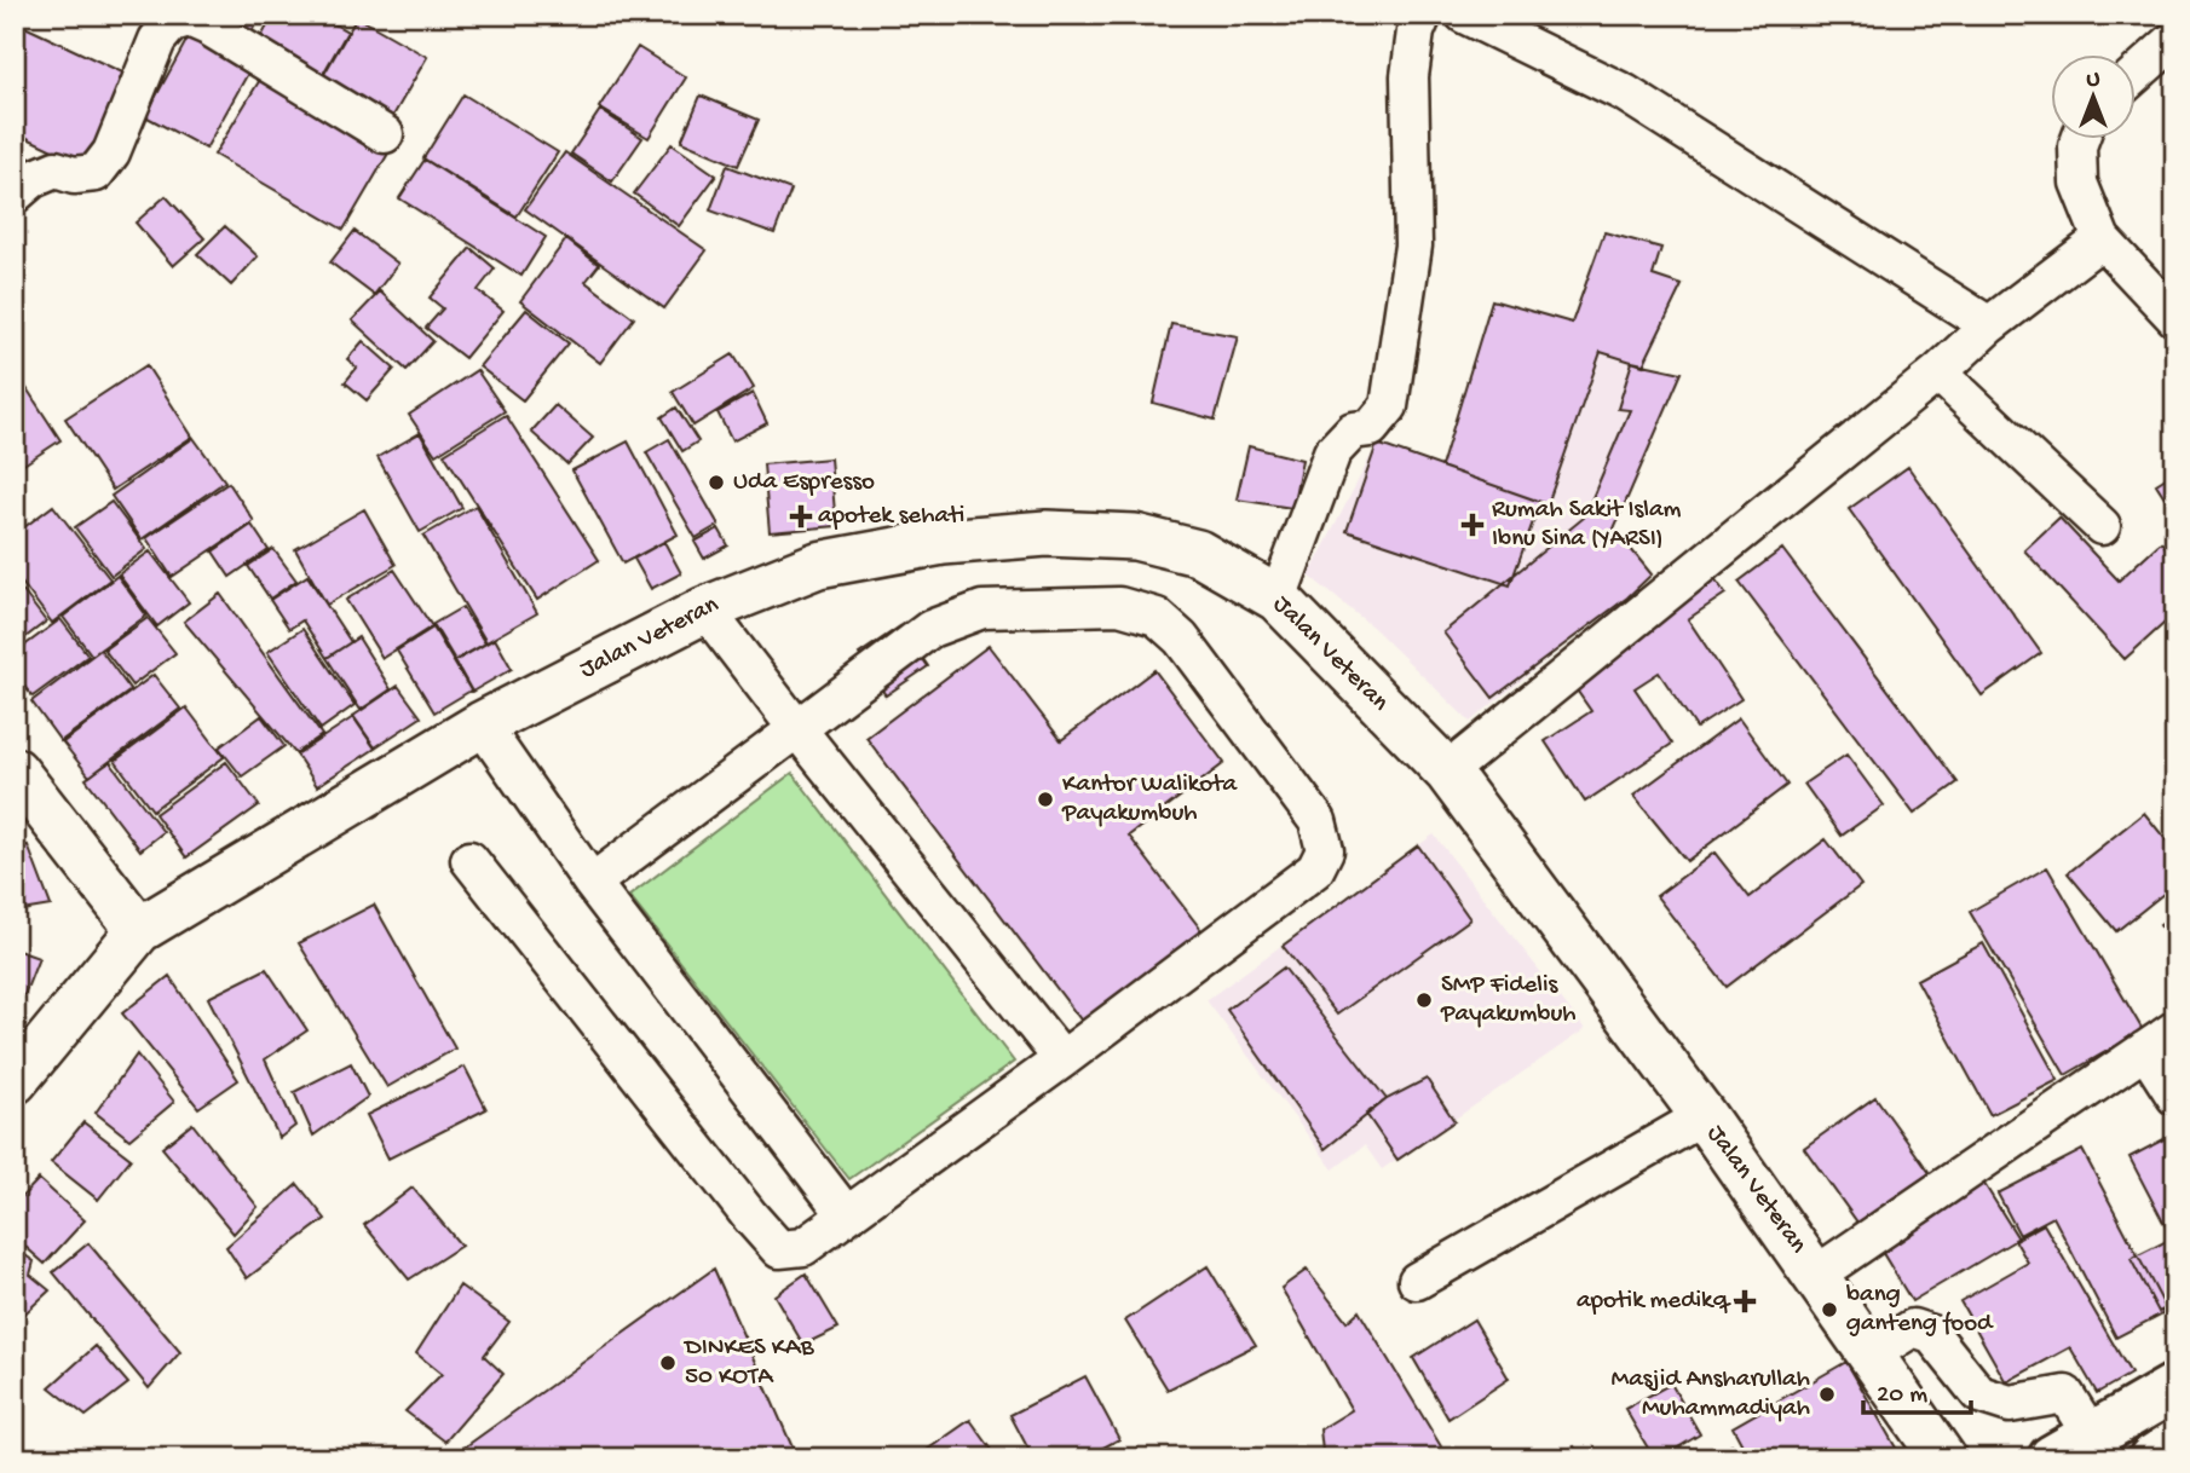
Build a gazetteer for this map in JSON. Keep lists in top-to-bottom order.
{
  "streets": {
    "main road": ["Jalan Veteran"]
  },
  "places": {
    "other": [
      "Uda Espresso",
      "Kantor Walikota Payakumbuh",
      "SMP Fidelis Payakumbuh",
      "bang ganteng food",
      "DINKES KAB 50 KOTA",
      "Masjid Ansharullah Muhammadiyah"
    ],
    "health": ["apotek sehati", "Rumah Sakit Islam Ibnu Sina (YARSI)", "apotik medikq"]
  },
  "scale_bar": "20 m",
  "north": "top"
}
